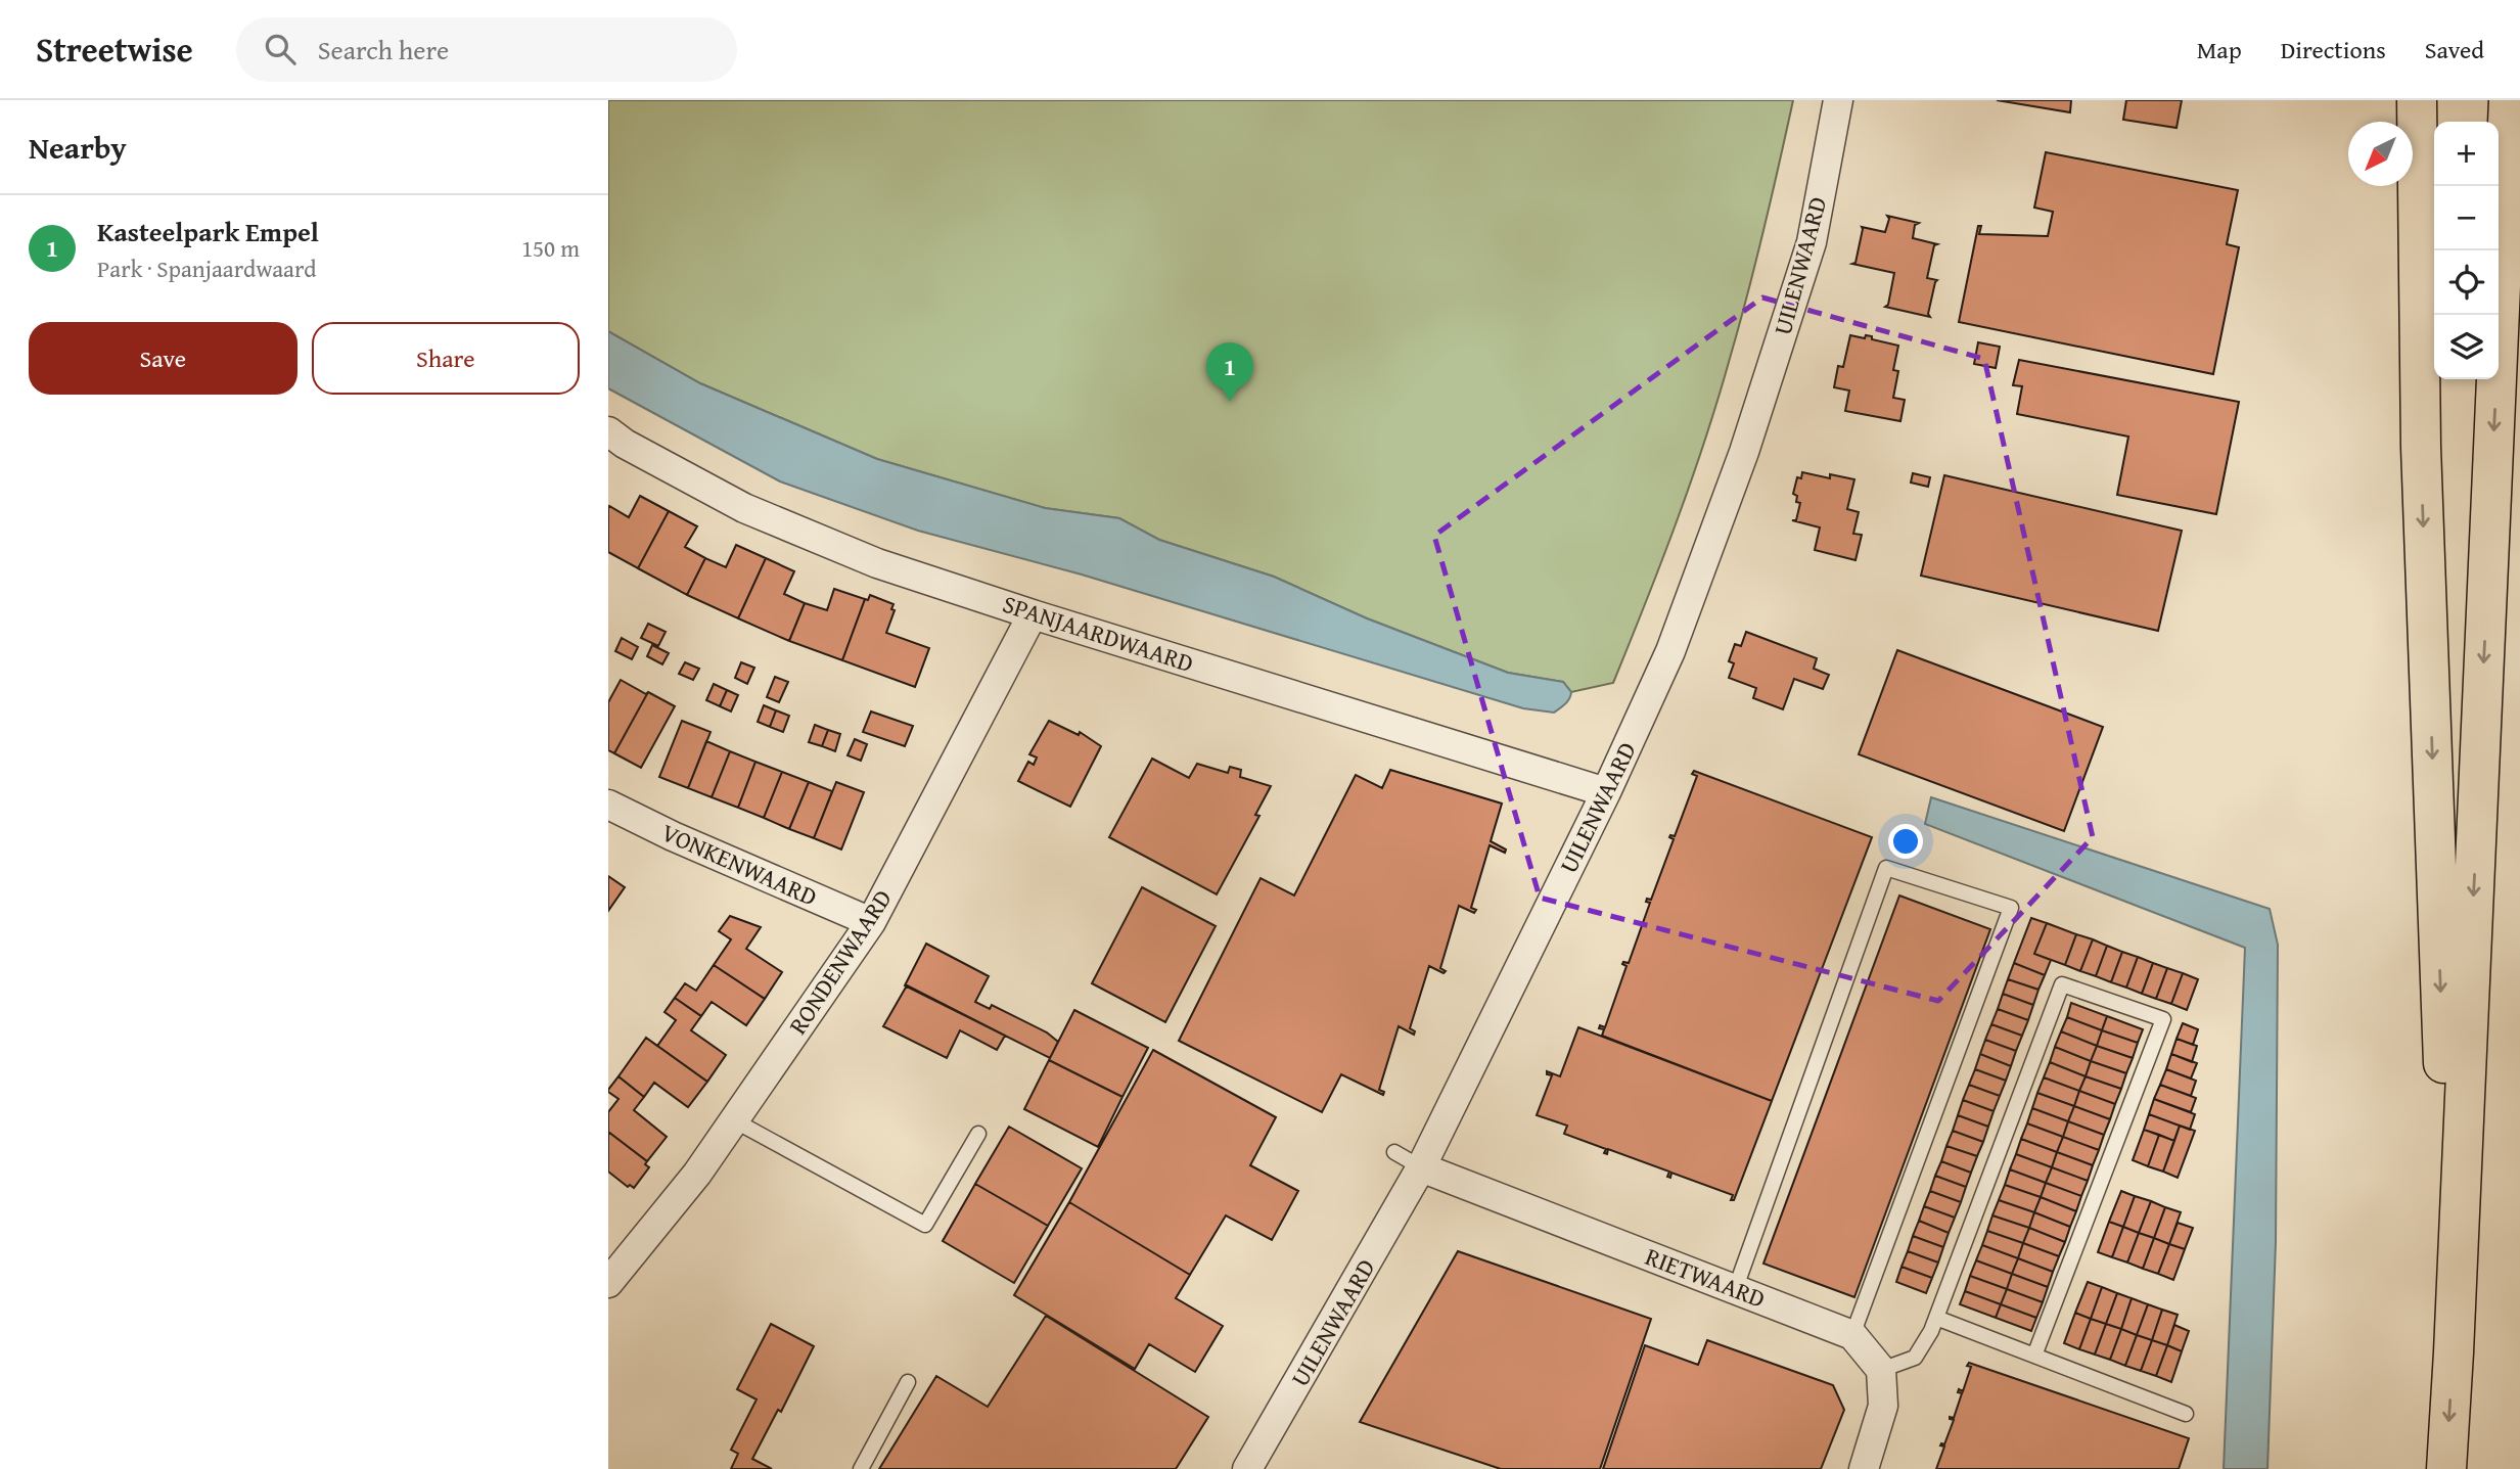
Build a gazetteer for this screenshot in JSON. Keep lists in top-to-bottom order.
{
  "streets": {
    "street": [
      "UILENWAARD",
      "SPANJAARDWAARD",
      "VONKENWAARD",
      "RONDENWAARD",
      "RIETWAARD"
    ]
  },
  "crossings": [
    ["UILENWAARD", "SPANJAARDWAARD"],
    ["UILENWAARD", "RIETWAARD"],
    ["SPANJAARDWAARD", "RONDENWAARD"],
    ["VONKENWAARD", "RONDENWAARD"]
  ],
  "north": "bottom left",
  "page": {
    "header": "Streetwise",
    "search": "Search here",
    "nav": ["Map", "Directions", "Saved"],
    "heading": "Nearby",
    "map_buttons": ["+", "−"],
    "list": [
      {
        "mark": "1",
        "name": "Kasteelpark Empel",
        "note": "Park · Spanjaardwaard",
        "value": "150 m"
      }
    ],
    "buttons": ["Save", "Share"],
    "pins": "1"
  }
}
